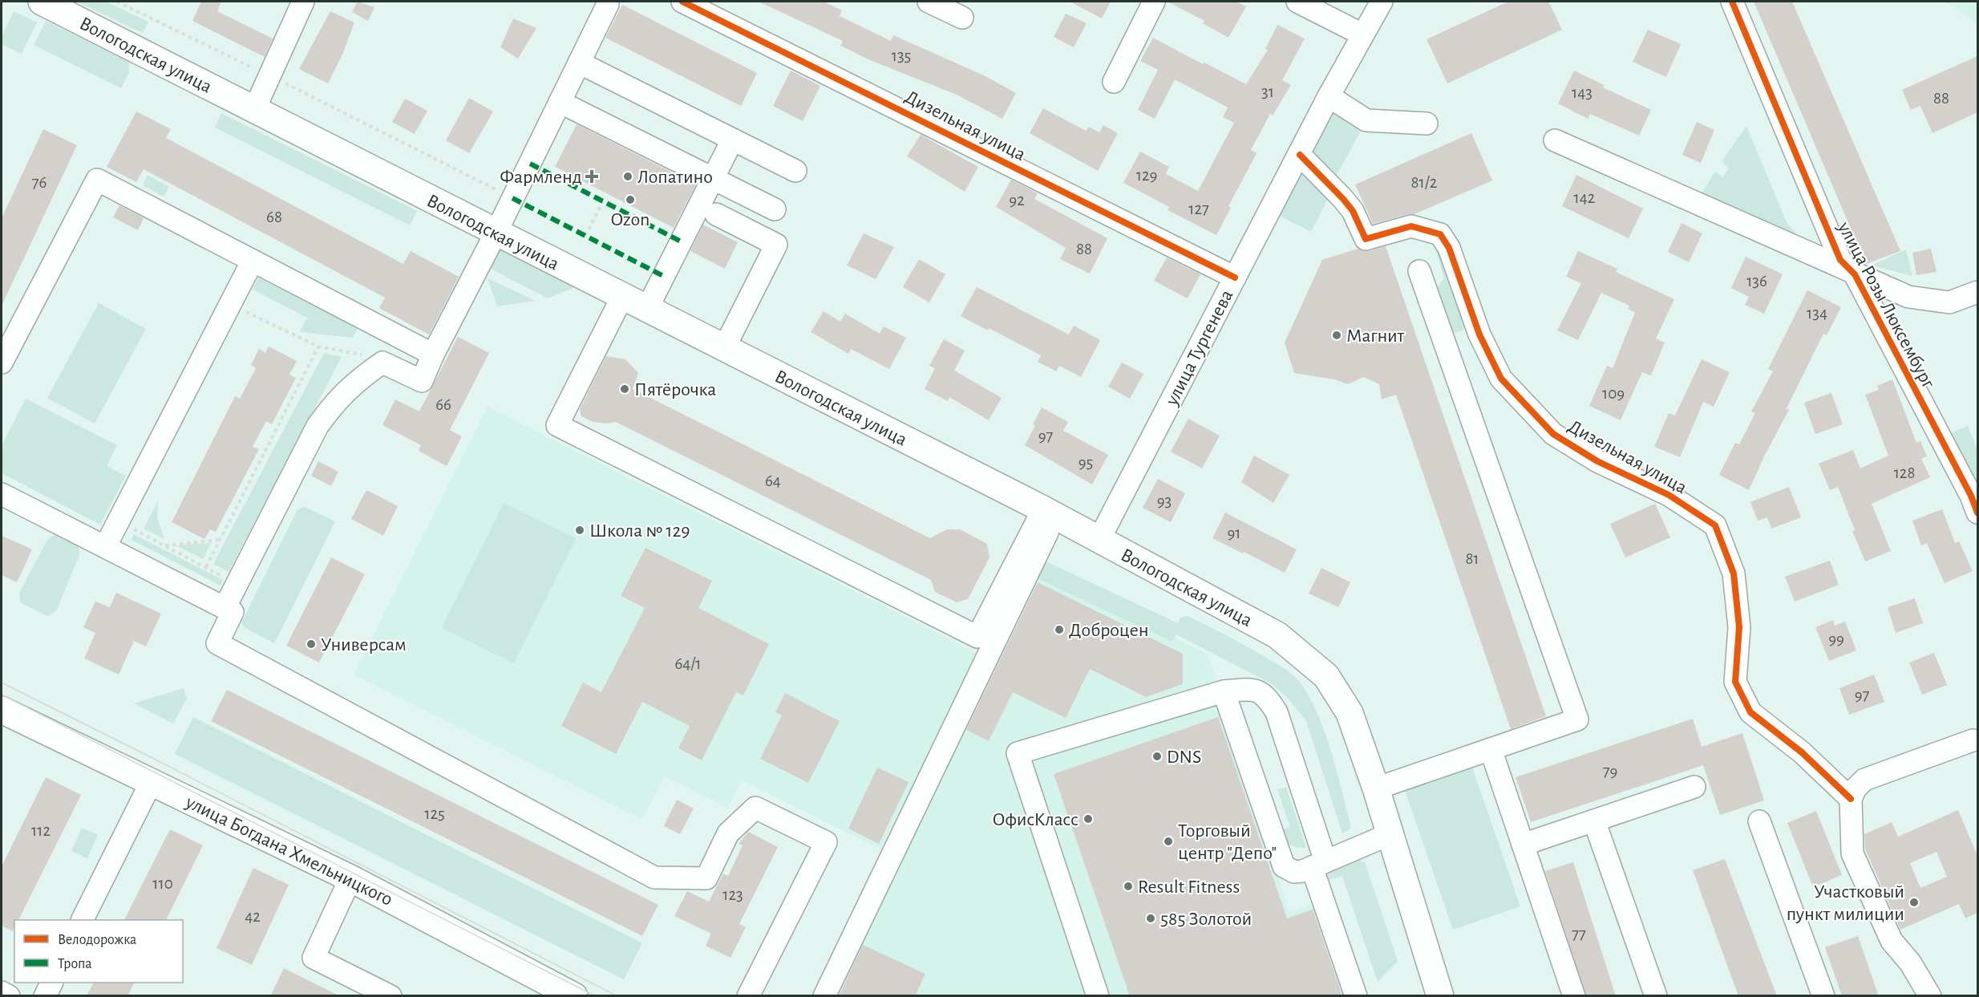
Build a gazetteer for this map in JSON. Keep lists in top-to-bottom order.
{
  "streets": {
    "main road": ["Вологодская улица", "улица Богдана Хмельницкого"],
    "street": ["Дизельная улица", "улица Розы Люксембург", "улица Тургенева"]
  },
  "crossings": [
    ["Вологодская улица", "улица Тургенева"],
    ["Дизельная улица", "улица Тургенева"]
  ],
  "places": {
    "health": ["Фармленд"],
    "other": [
      "Лопатино",
      "Ozon",
      "Магнит",
      "Пятёрочка",
      "Школа № 129",
      "Доброцен",
      "Универсам",
      "DNS",
      "ОфисКласс",
      "Торговый центр \"Депо\"",
      "Result Fitness",
      "Участковый пункт милиции",
      "585 Золотой"
    ]
  },
  "house_numbers": [
    "135",
    "31",
    "143",
    "88",
    "129",
    "76",
    "81/2",
    "142",
    "92",
    "127",
    "68",
    "88",
    "136",
    "134",
    "109",
    "66",
    "97",
    "95",
    "128",
    "64",
    "93",
    "91",
    "81",
    "99",
    "64/1",
    "97",
    "79",
    "125",
    "112",
    "110",
    "123",
    "42",
    "77"
  ],
  "legend": ["Велодорожка", "Тропа"]
}
